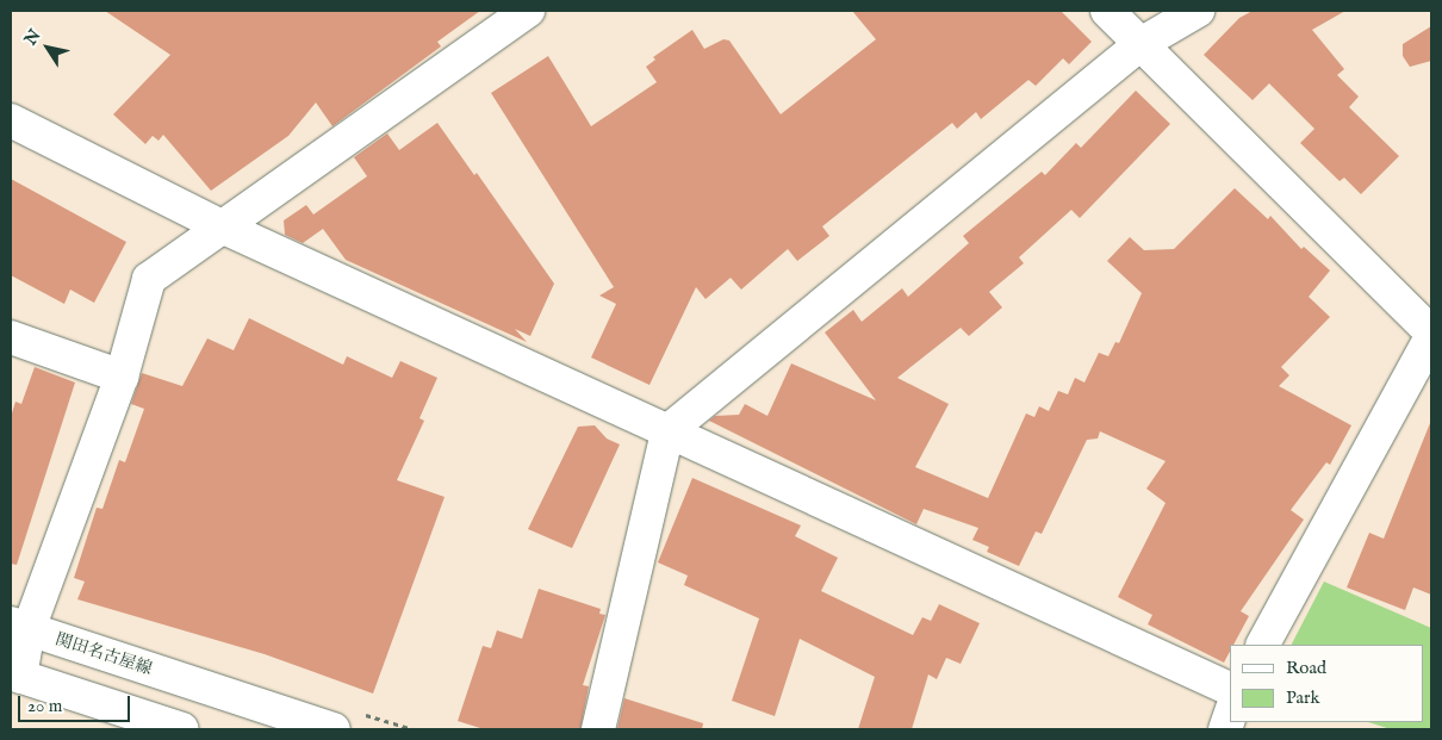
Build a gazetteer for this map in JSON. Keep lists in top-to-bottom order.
{
  "streets": {
    "street": ["関田名古屋線"]
  },
  "legend": ["Road", "Park"],
  "scale_bar": "20 m",
  "north": "top left"
}
